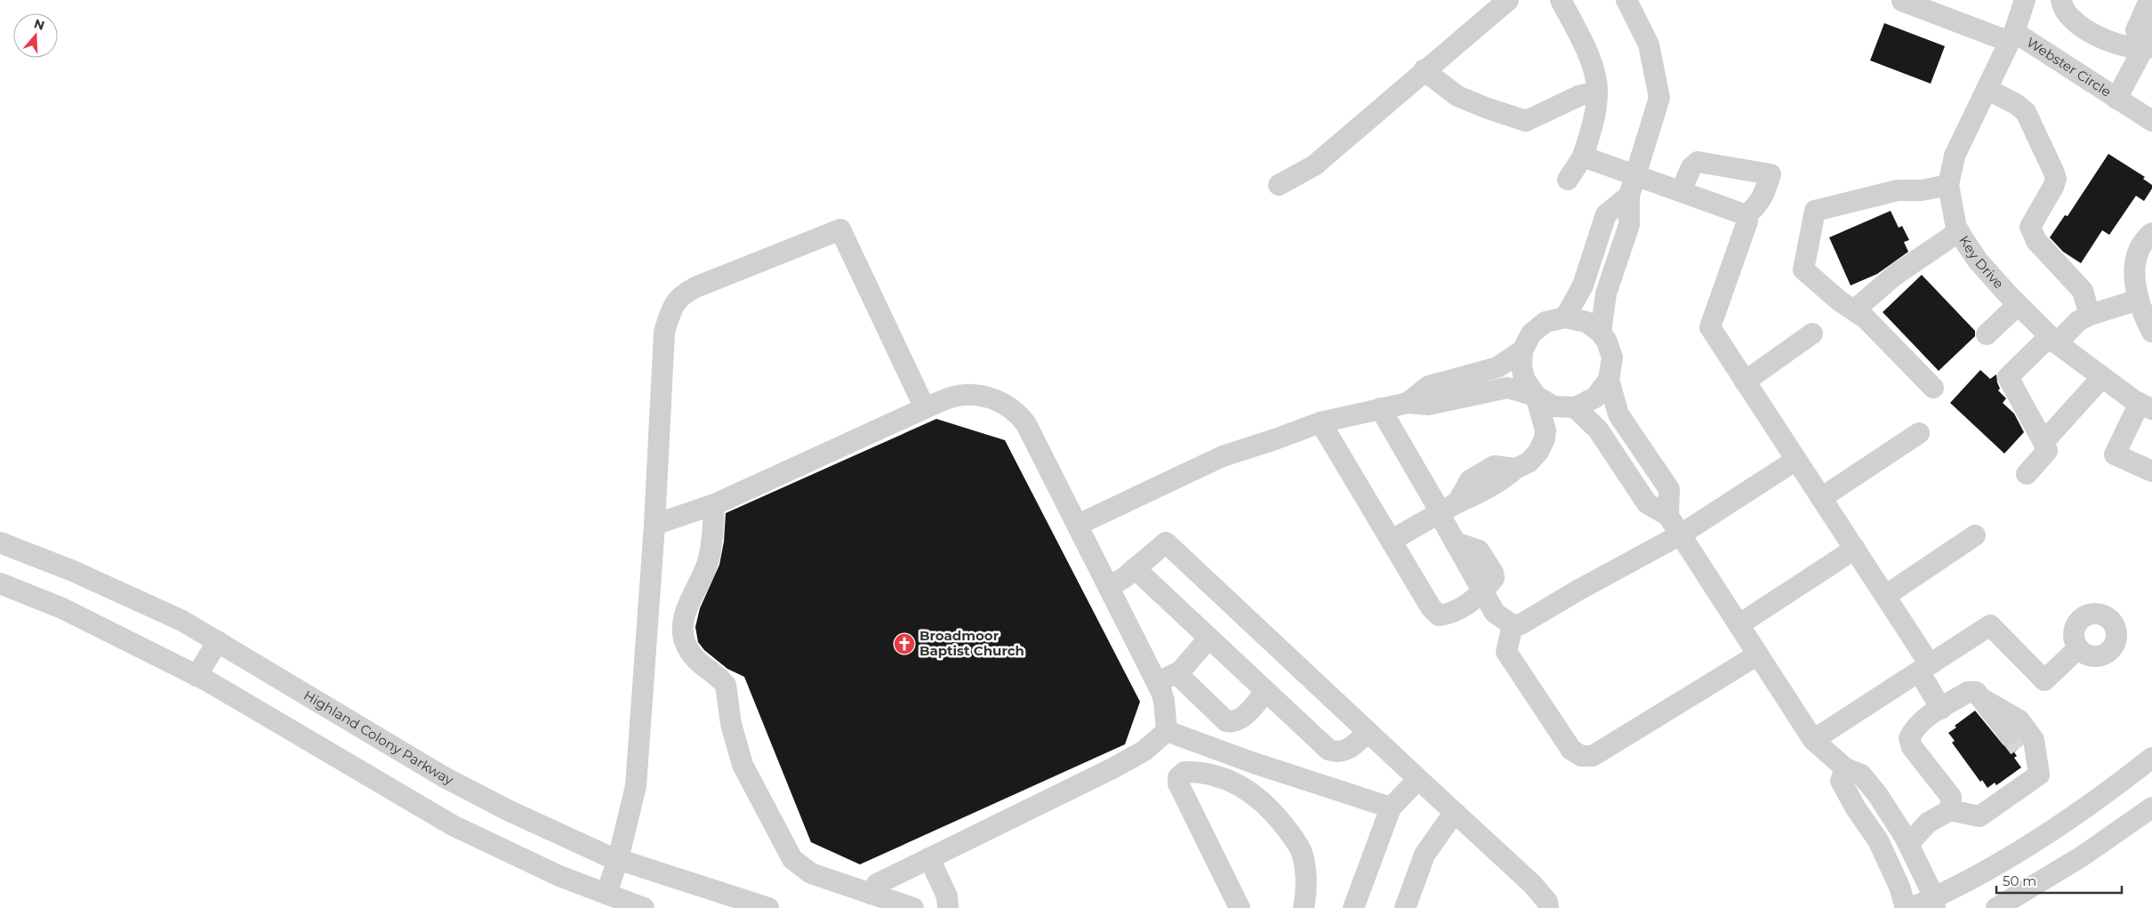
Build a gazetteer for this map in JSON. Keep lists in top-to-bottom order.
{
  "streets": {
    "street": ["Webster Circle", "Key Drive", "Highland Colony Parkway"]
  },
  "crossings": [
    ["Webster Circle", "Key Drive"]
  ],
  "places": {
    "church": ["Broadmoor Baptist Church"]
  },
  "scale_bar": "50 m",
  "north": "top"
}
